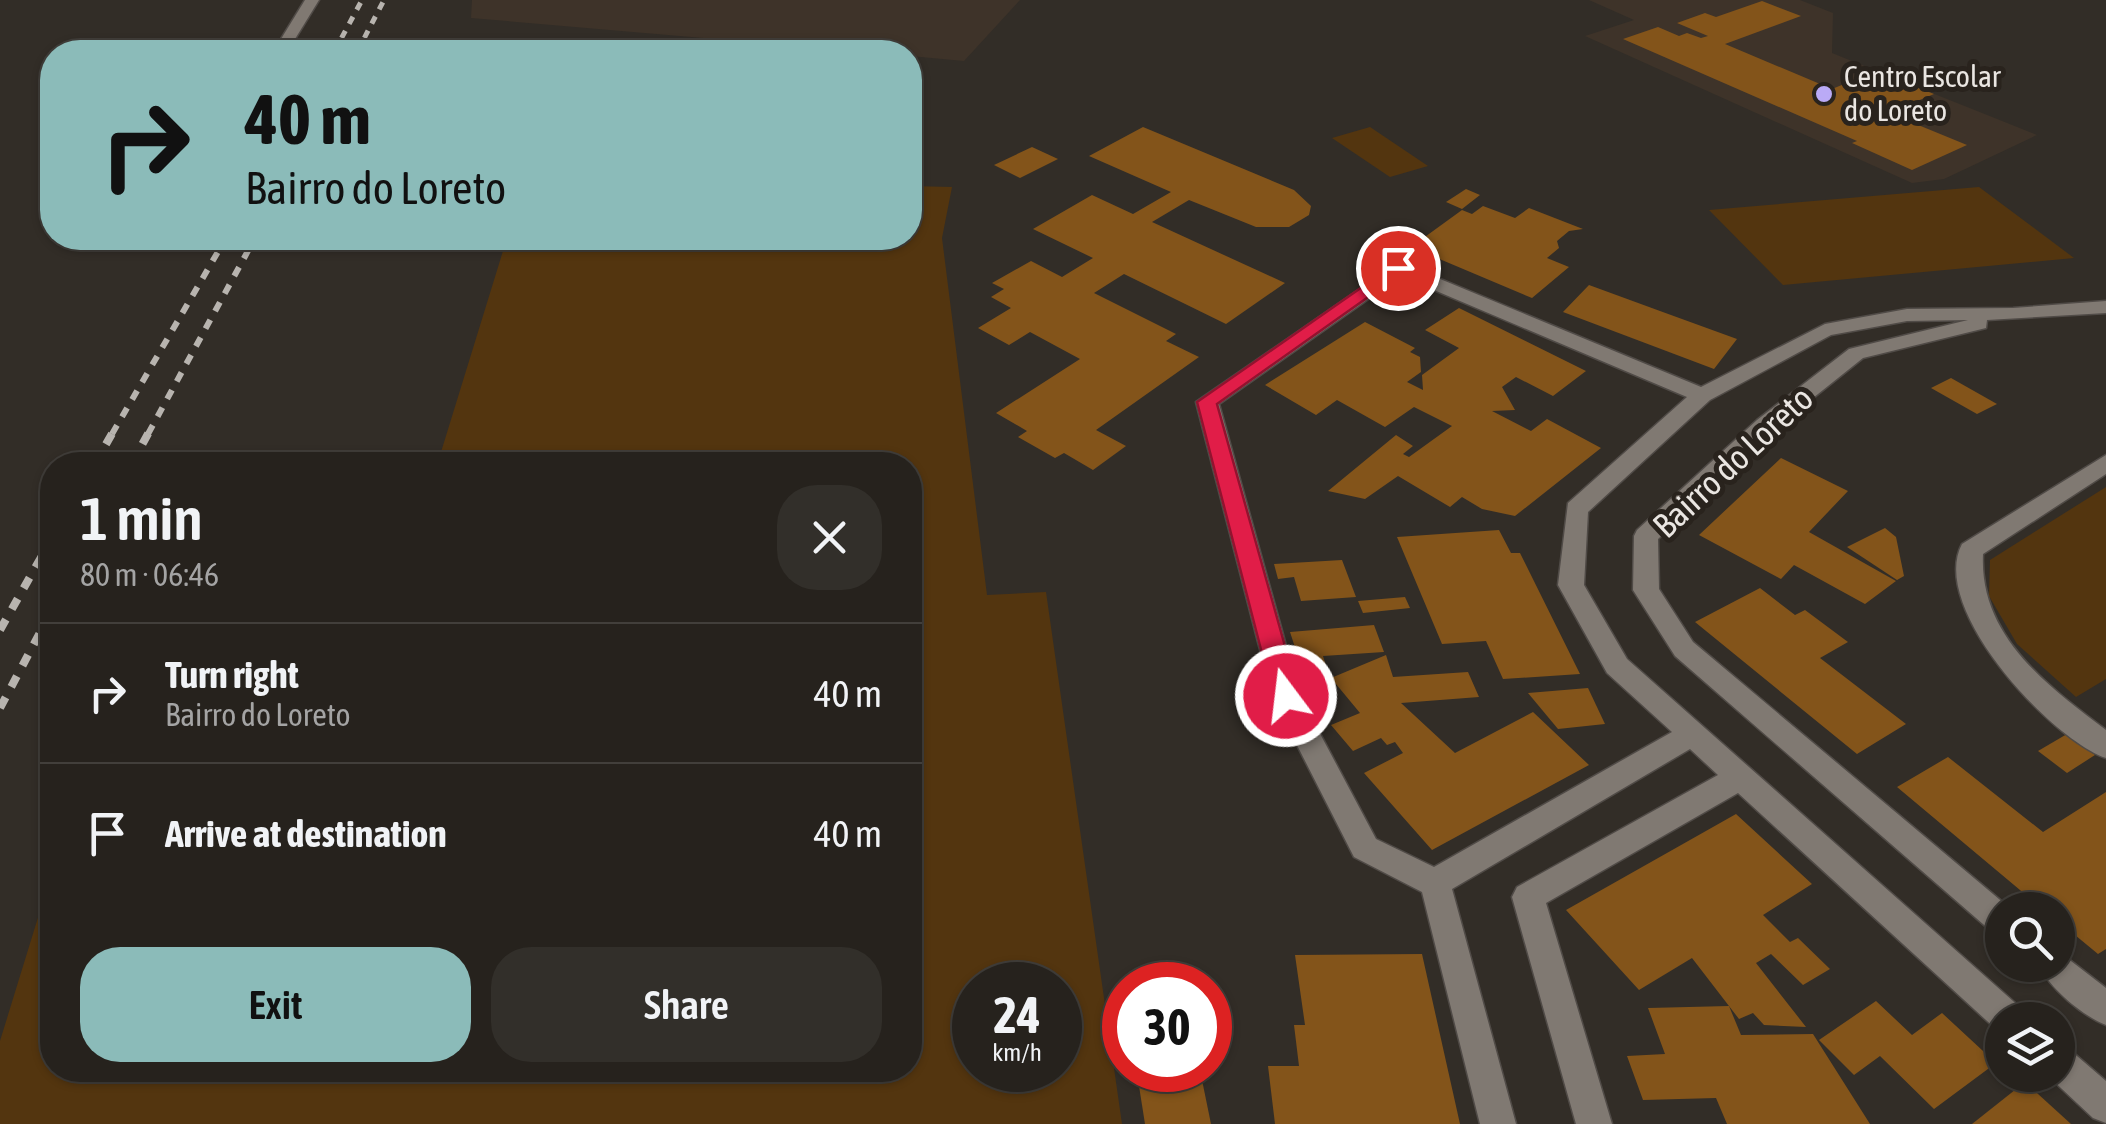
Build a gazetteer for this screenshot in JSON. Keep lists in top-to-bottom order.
{
  "streets": {
    "street": ["Bairro do Loreto"]
  },
  "places": ["Centro Escolar do Loreto"],
  "page": {
    "turn": ["40 m", "Bairro do Loreto"],
    "heading": ["1 min", "80 m · 06:46"],
    "list": [
      {
        "name": "Turn right",
        "note": "Bairro do Loreto",
        "value": "40 m"
      },
      {
        "name": "Arrive at destination",
        "value": "40 m"
      }
    ],
    "buttons": ["Exit", "Share"],
    "speed": "24 km/h",
    "limit": "30"
  }
}
